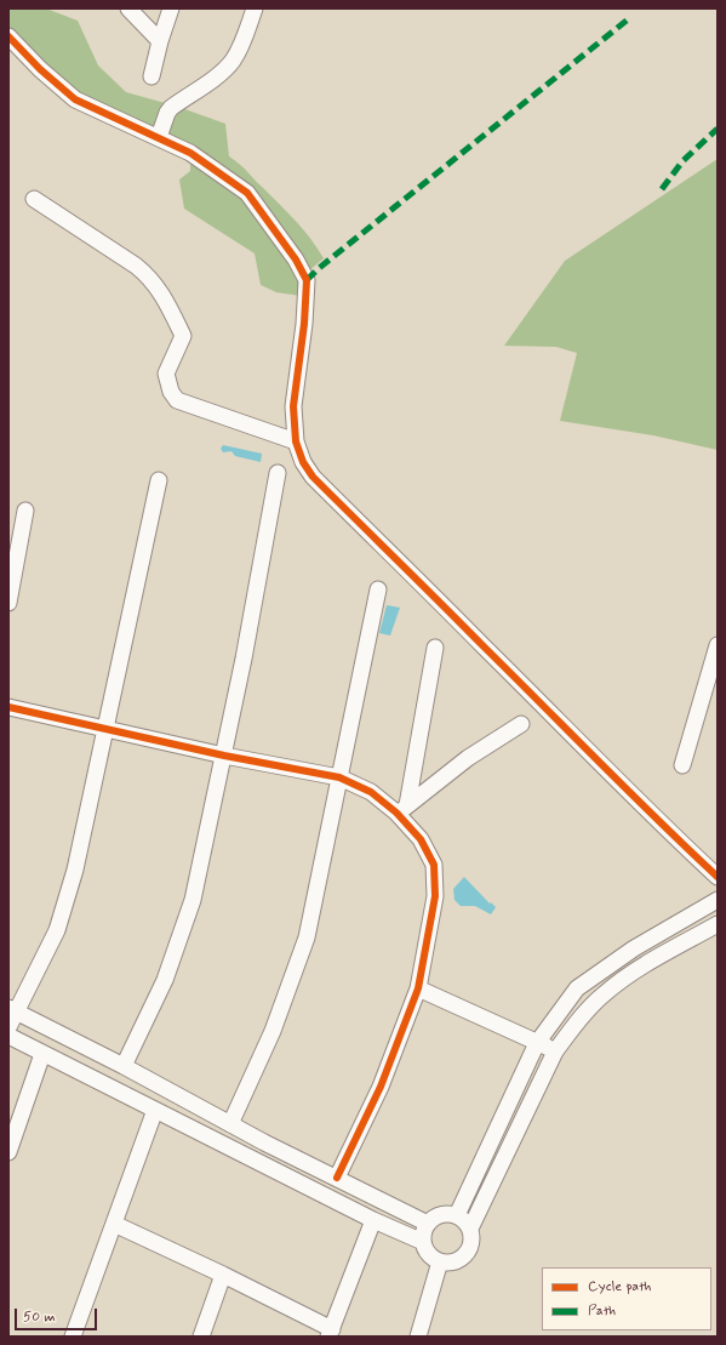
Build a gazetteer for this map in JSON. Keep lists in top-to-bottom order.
{
  "legend": ["Cycle path", "Path"],
  "scale_bar": "50 m"
}
